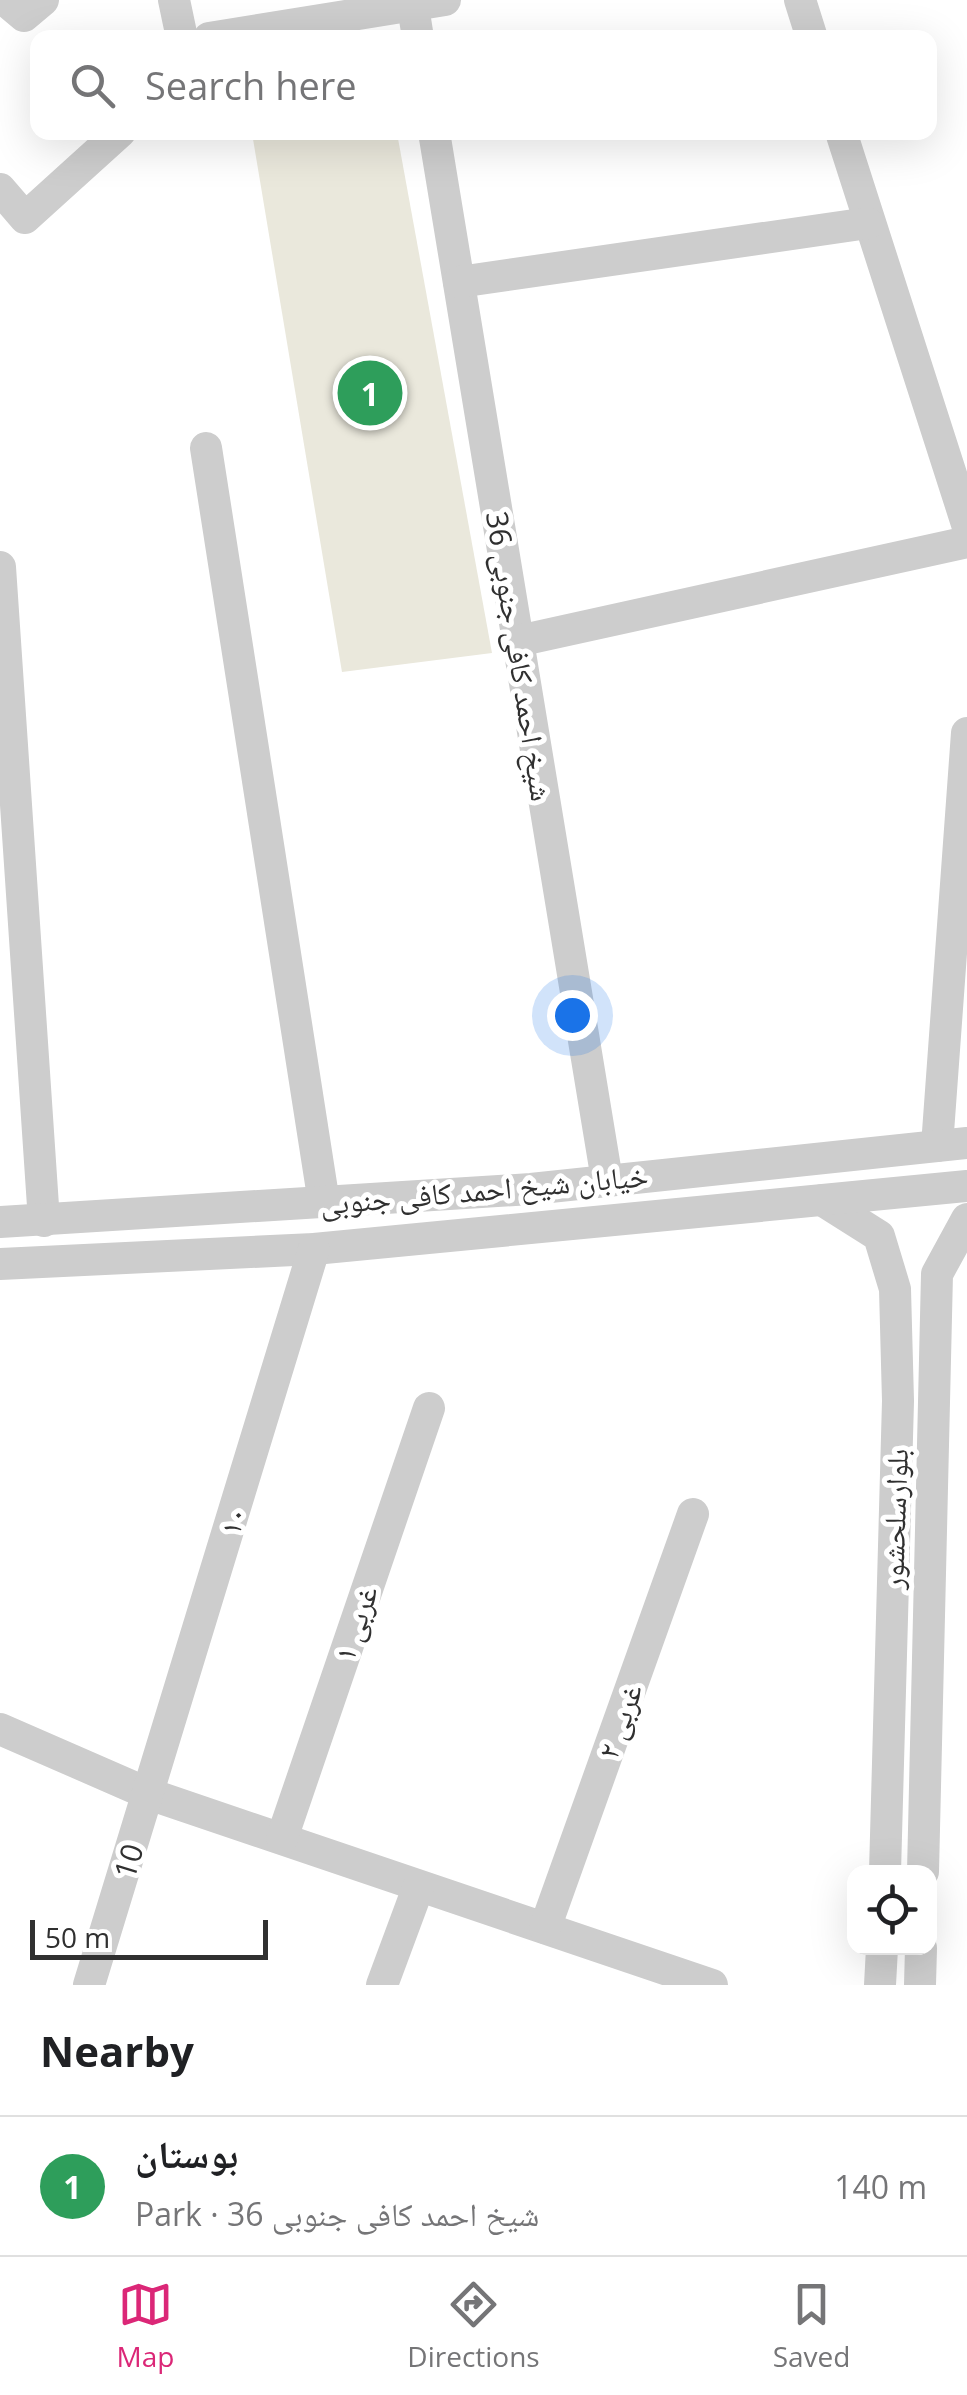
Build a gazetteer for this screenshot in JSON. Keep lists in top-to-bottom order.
{
  "streets": {
    "street": [
      "شیخ احمد کافی جنوبی 36",
      "خیابان شیخ احمد کافی جنوبی",
      "بلوارسلحشور",
      "۱۰",
      "۱ غربی",
      "۲ غربی",
      "10"
    ]
  },
  "crossings": [
    ["شیخ احمد کافی جنوبی 36", "خیابان شیخ احمد کافی جنوبی"],
    ["خیابان شیخ احمد کافی جنوبی", "بلوارسلحشور"],
    ["خیابان شیخ احمد کافی جنوبی", "۱۰"],
    ["۱۰", "10"]
  ],
  "scale_bar": "50 m",
  "page": {
    "search": "Search here",
    "pins": "1",
    "scale": "50 m",
    "heading": "Nearby",
    "list": [
      {
        "mark": "1",
        "name": "بوستان",
        "note": "Park · شیخ احمد کافی جنوبی 36",
        "value": "140 m"
      }
    ],
    "nav": ["Map", "Directions", "Saved"]
  }
}
